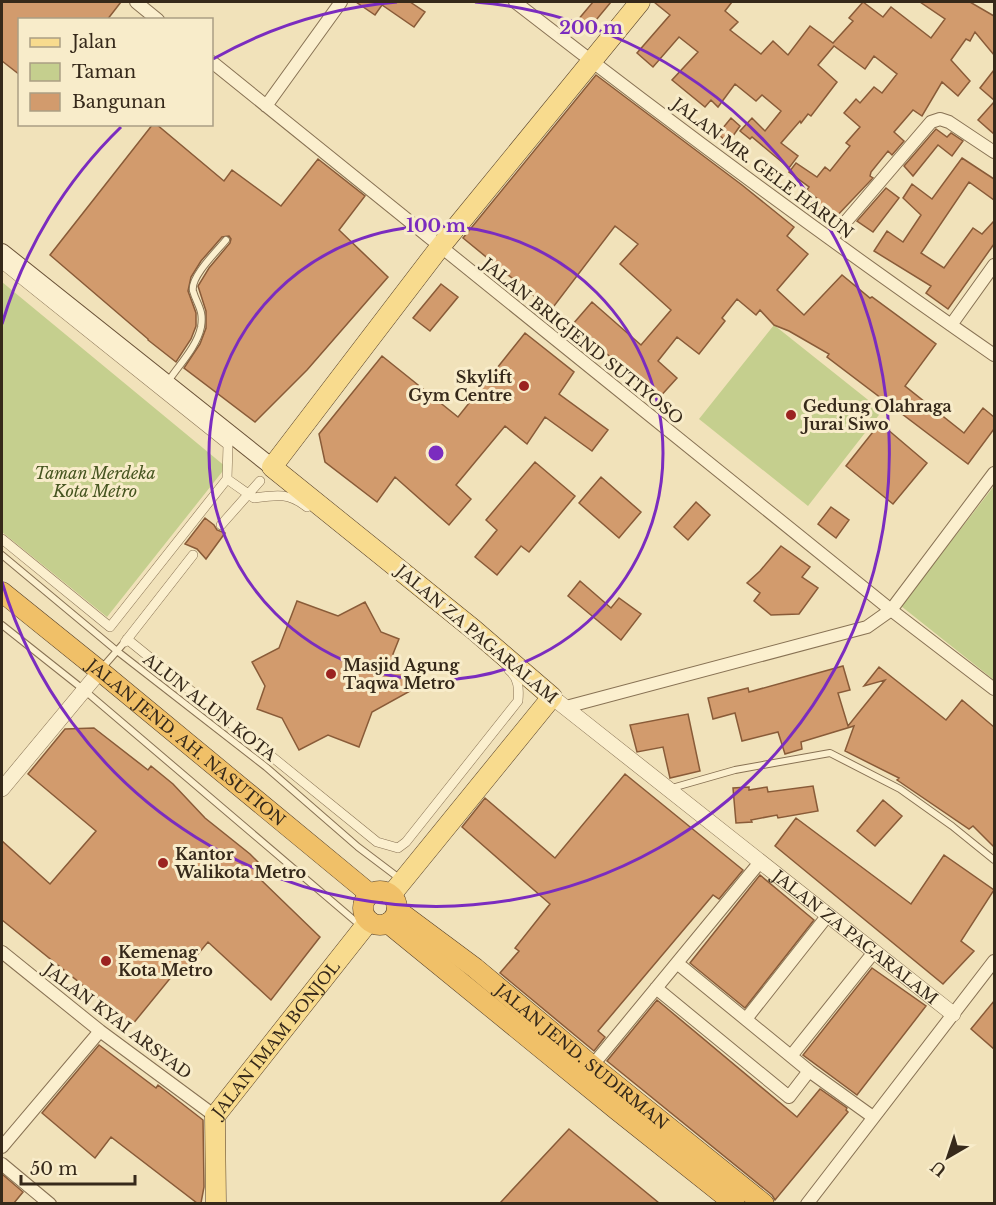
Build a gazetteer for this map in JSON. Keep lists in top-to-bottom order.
{
  "streets": {
    "highway": ["JALAN JEND. AH. NASUTION", "JALAN JEND. SUDIRMAN"],
    "main road": ["JALAN ZA PAGARALAM", "JALAN IMAM BONJOL"],
    "street": ["JALAN MR. GELE HARUN", "JALAN BRIGJEND SUTIYOSO", "JALAN KYAI ARSYAD"],
    "lane": ["ALUN ALUN KOTA"]
  },
  "crossings": [
    ["JALAN ZA PAGARALAM", "JALAN IMAM BONJOL"],
    ["ALUN ALUN KOTA", "JALAN IMAM BONJOL"],
    ["ALUN ALUN KOTA", "JALAN JEND. SUDIRMAN"],
    ["JALAN KYAI ARSYAD", "JALAN IMAM BONJOL"],
    ["JALAN IMAM BONJOL", "JALAN JEND. SUDIRMAN"]
  ],
  "parks": ["Taman Merdeka Kota Metro"],
  "places": [
    "Skylift Gym Centre",
    "Gedung Olahraga Jurai Siwo",
    "Masjid Agung Taqwa Metro",
    "Kantor Walikota Metro",
    "Kemenag Kota Metro"
  ],
  "legend": ["Jalan", "Taman", "Bangunan"],
  "scale_bar": "50 m",
  "north": "bottom left",
  "rings": ["200 m", "100 m"]
}
